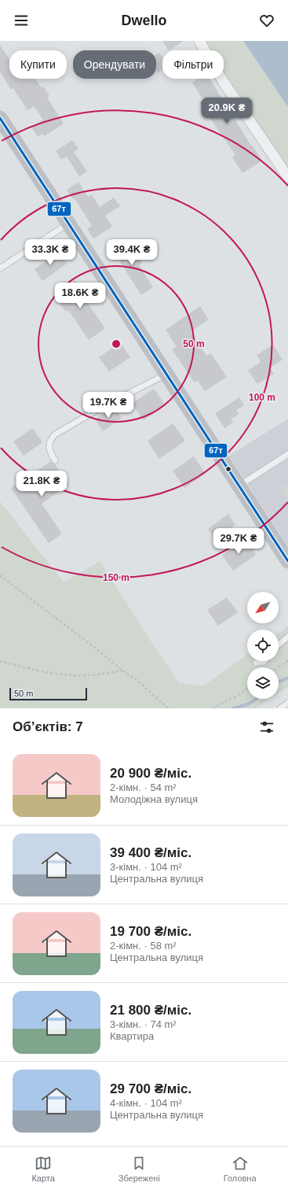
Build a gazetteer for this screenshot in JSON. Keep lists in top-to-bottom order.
{
  "lines": ["transit line 67т"],
  "scale_bar": "50 m",
  "north": "bottom left",
  "page": {
    "header": "Dwello",
    "chip": ["Купити", "Орендувати", "Фільтри"],
    "price": [
      "20.9K ₴",
      "33.3K ₴",
      "39.4K ₴",
      "18.6K ₴",
      "19.7K ₴",
      "21.8K ₴",
      "29.7K ₴"
    ],
    "scale": "50 m",
    "heading": "Об’єктів: 7",
    "list": [
      {
        "name": "20 900 ₴/міс.",
        "note": "2-кімн. · 54 m² · Молодіжна вулиця"
      },
      {
        "name": "39 400 ₴/міс.",
        "note": "3-кімн. · 104 m² · Центральна вулиця"
      },
      {
        "name": "19 700 ₴/міс.",
        "note": "2-кімн. · 58 m² · Центральна вулиця"
      },
      {
        "name": "21 800 ₴/міс.",
        "note": "3-кімн. · 74 m² · Квартира"
      },
      {
        "name": "29 700 ₴/міс.",
        "note": "4-кімн. · 104 m² · Центральна вулиця"
      }
    ],
    "tabs": ["Карта", "Збережені", "Головна"]
  },
  "rings": ["50 m", "100 m", "150 m"]
}
